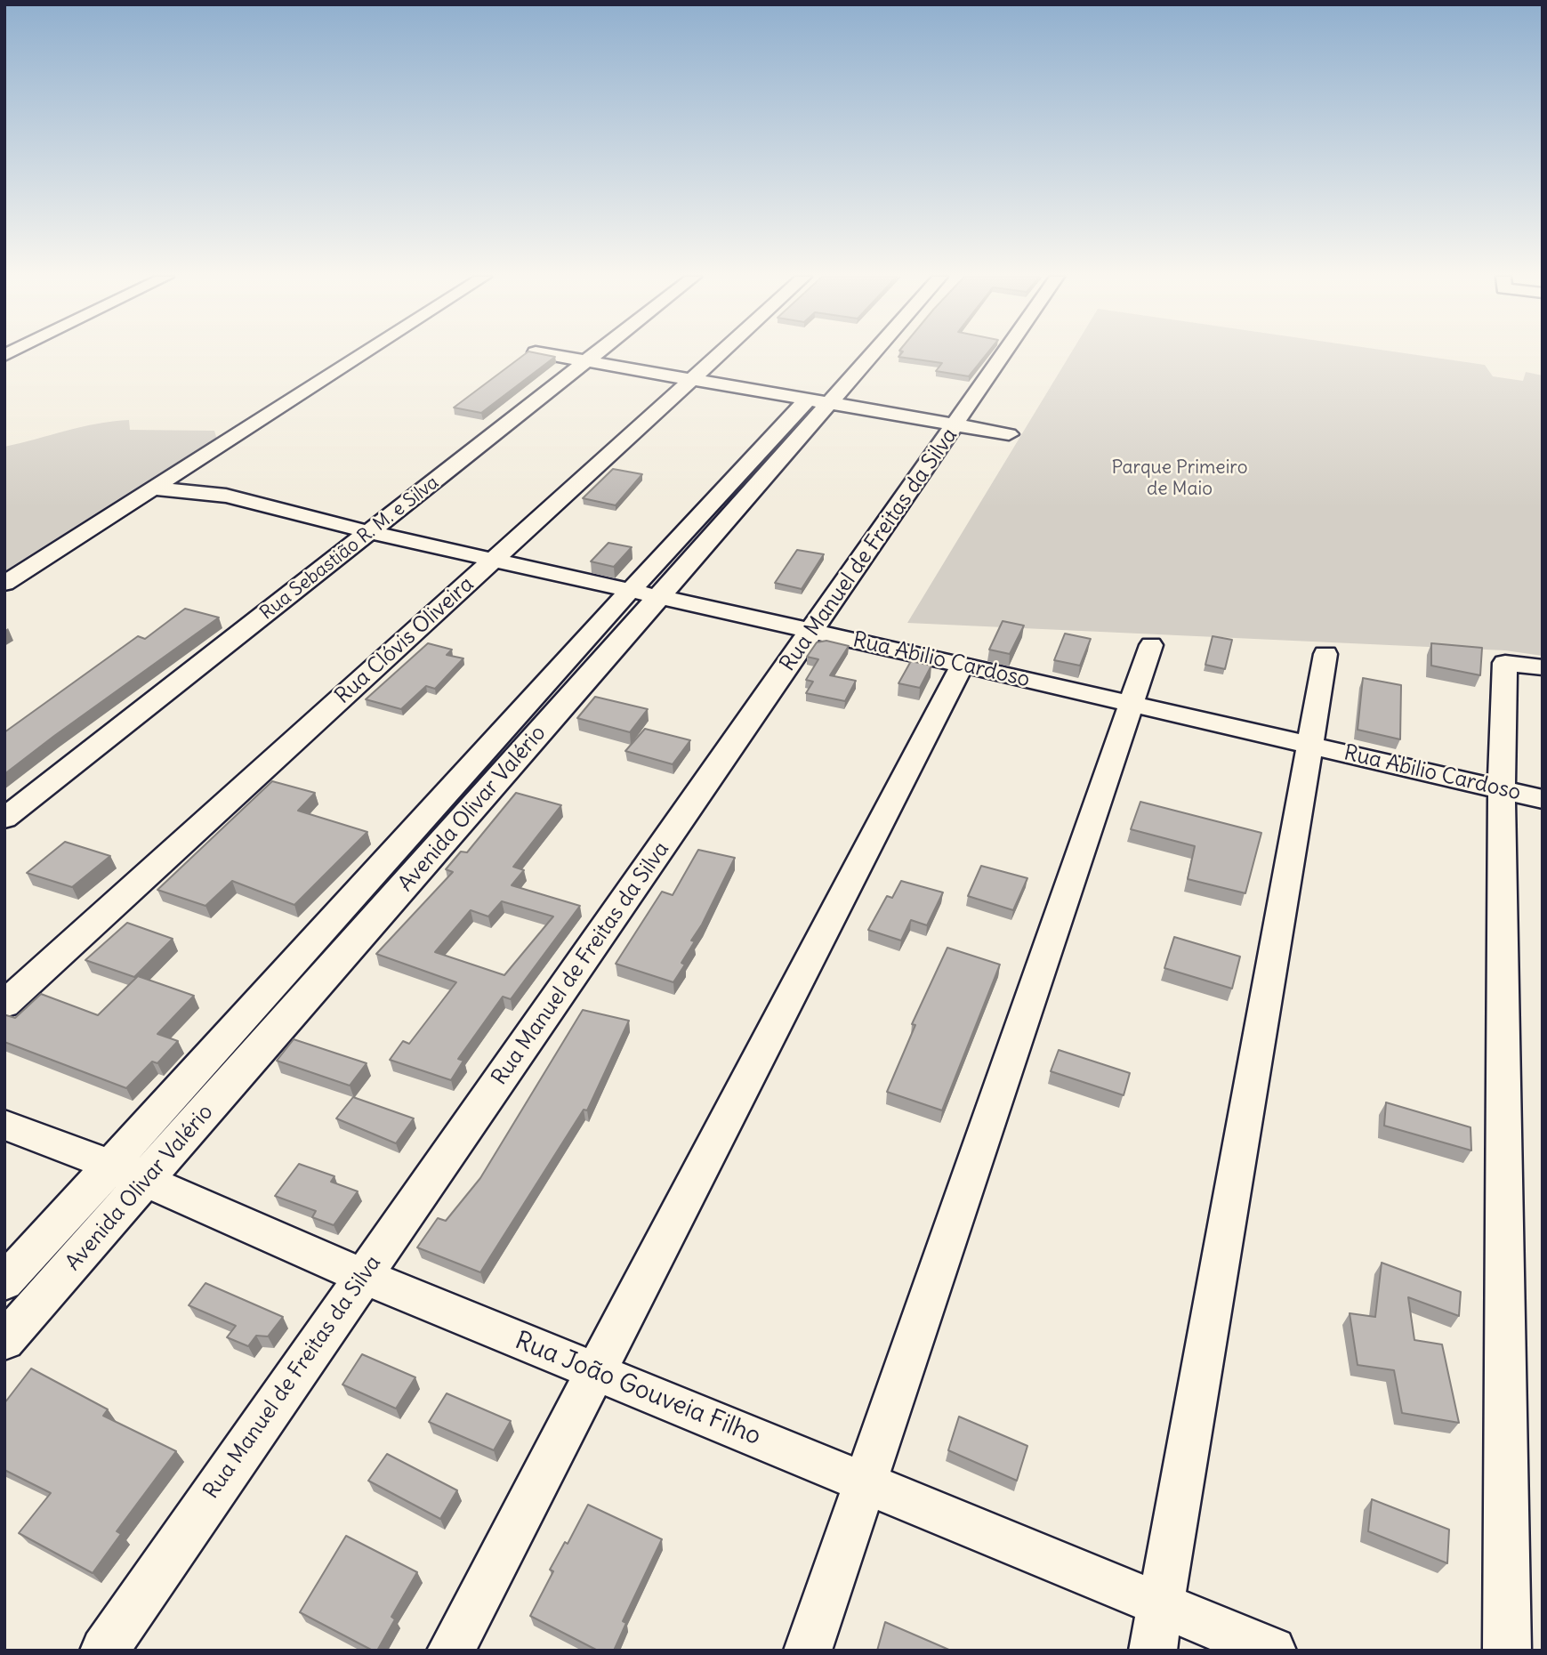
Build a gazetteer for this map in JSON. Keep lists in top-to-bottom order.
{
  "streets": {
    "street": [
      "Rua Sebastião R. M. e Silva",
      "Rua Manuel de Freitas da Silva",
      "Rua Clóvis Oliveira",
      "Rua Abilio Cardoso",
      "Avenida Olivar Valério",
      "Rua João Gouveia Filho"
    ]
  },
  "crossings": [
    ["Rua Sebastião R. M. e Silva", "Rua Abilio Cardoso"],
    ["Rua Manuel de Freitas da Silva", "Rua Abilio Cardoso"],
    ["Rua Manuel de Freitas da Silva", "Rua João Gouveia Filho"],
    ["Rua Clóvis Oliveira", "Rua Abilio Cardoso"],
    ["Rua Abilio Cardoso", "Avenida Olivar Valério"],
    ["Avenida Olivar Valério", "Rua João Gouveia Filho"]
  ],
  "parks": ["Parque Primeiro de Maio"]
}
